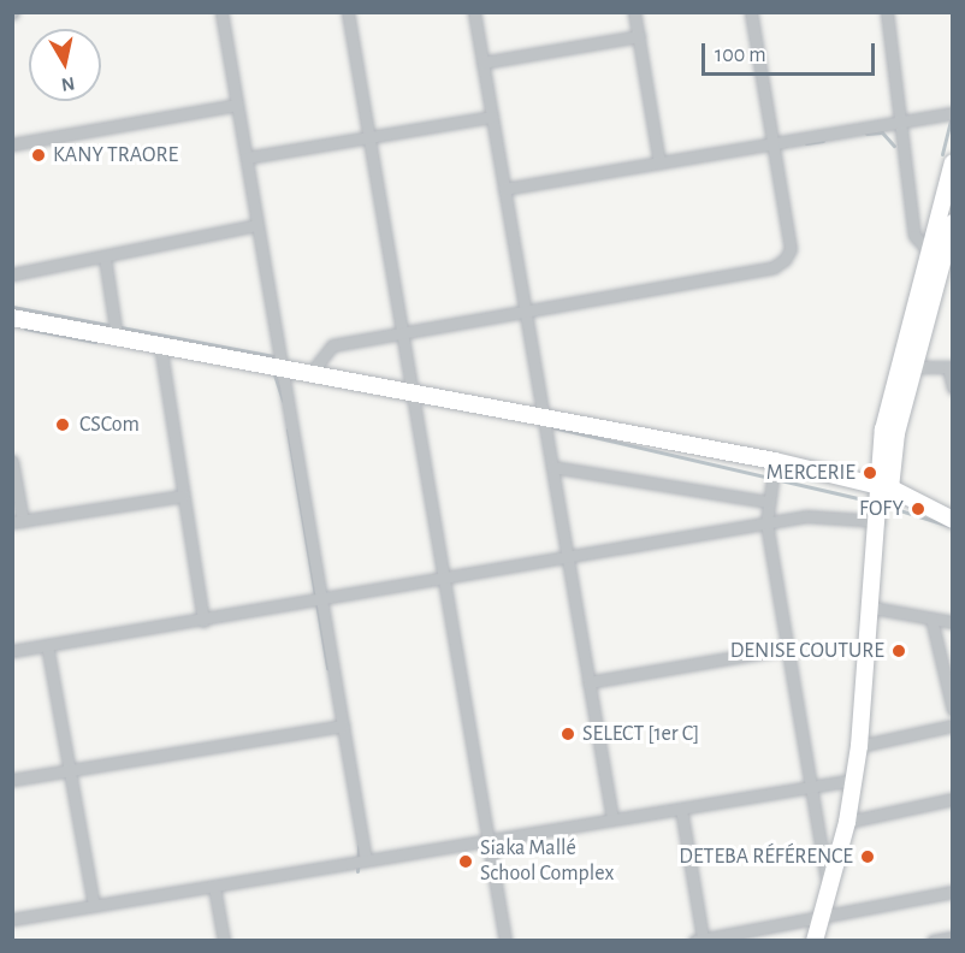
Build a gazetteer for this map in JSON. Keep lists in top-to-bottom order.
{
  "places": [
    "KANY TRAORE",
    "CSCom",
    "MERCERIE",
    "FOFY",
    "DENISE COUTURE",
    "SELECT [1er C]",
    "DETEBA RÉFÉRENCE",
    "Siaka Mallé School Complex"
  ],
  "scale_bar": "100 m",
  "north": "bottom"
}
